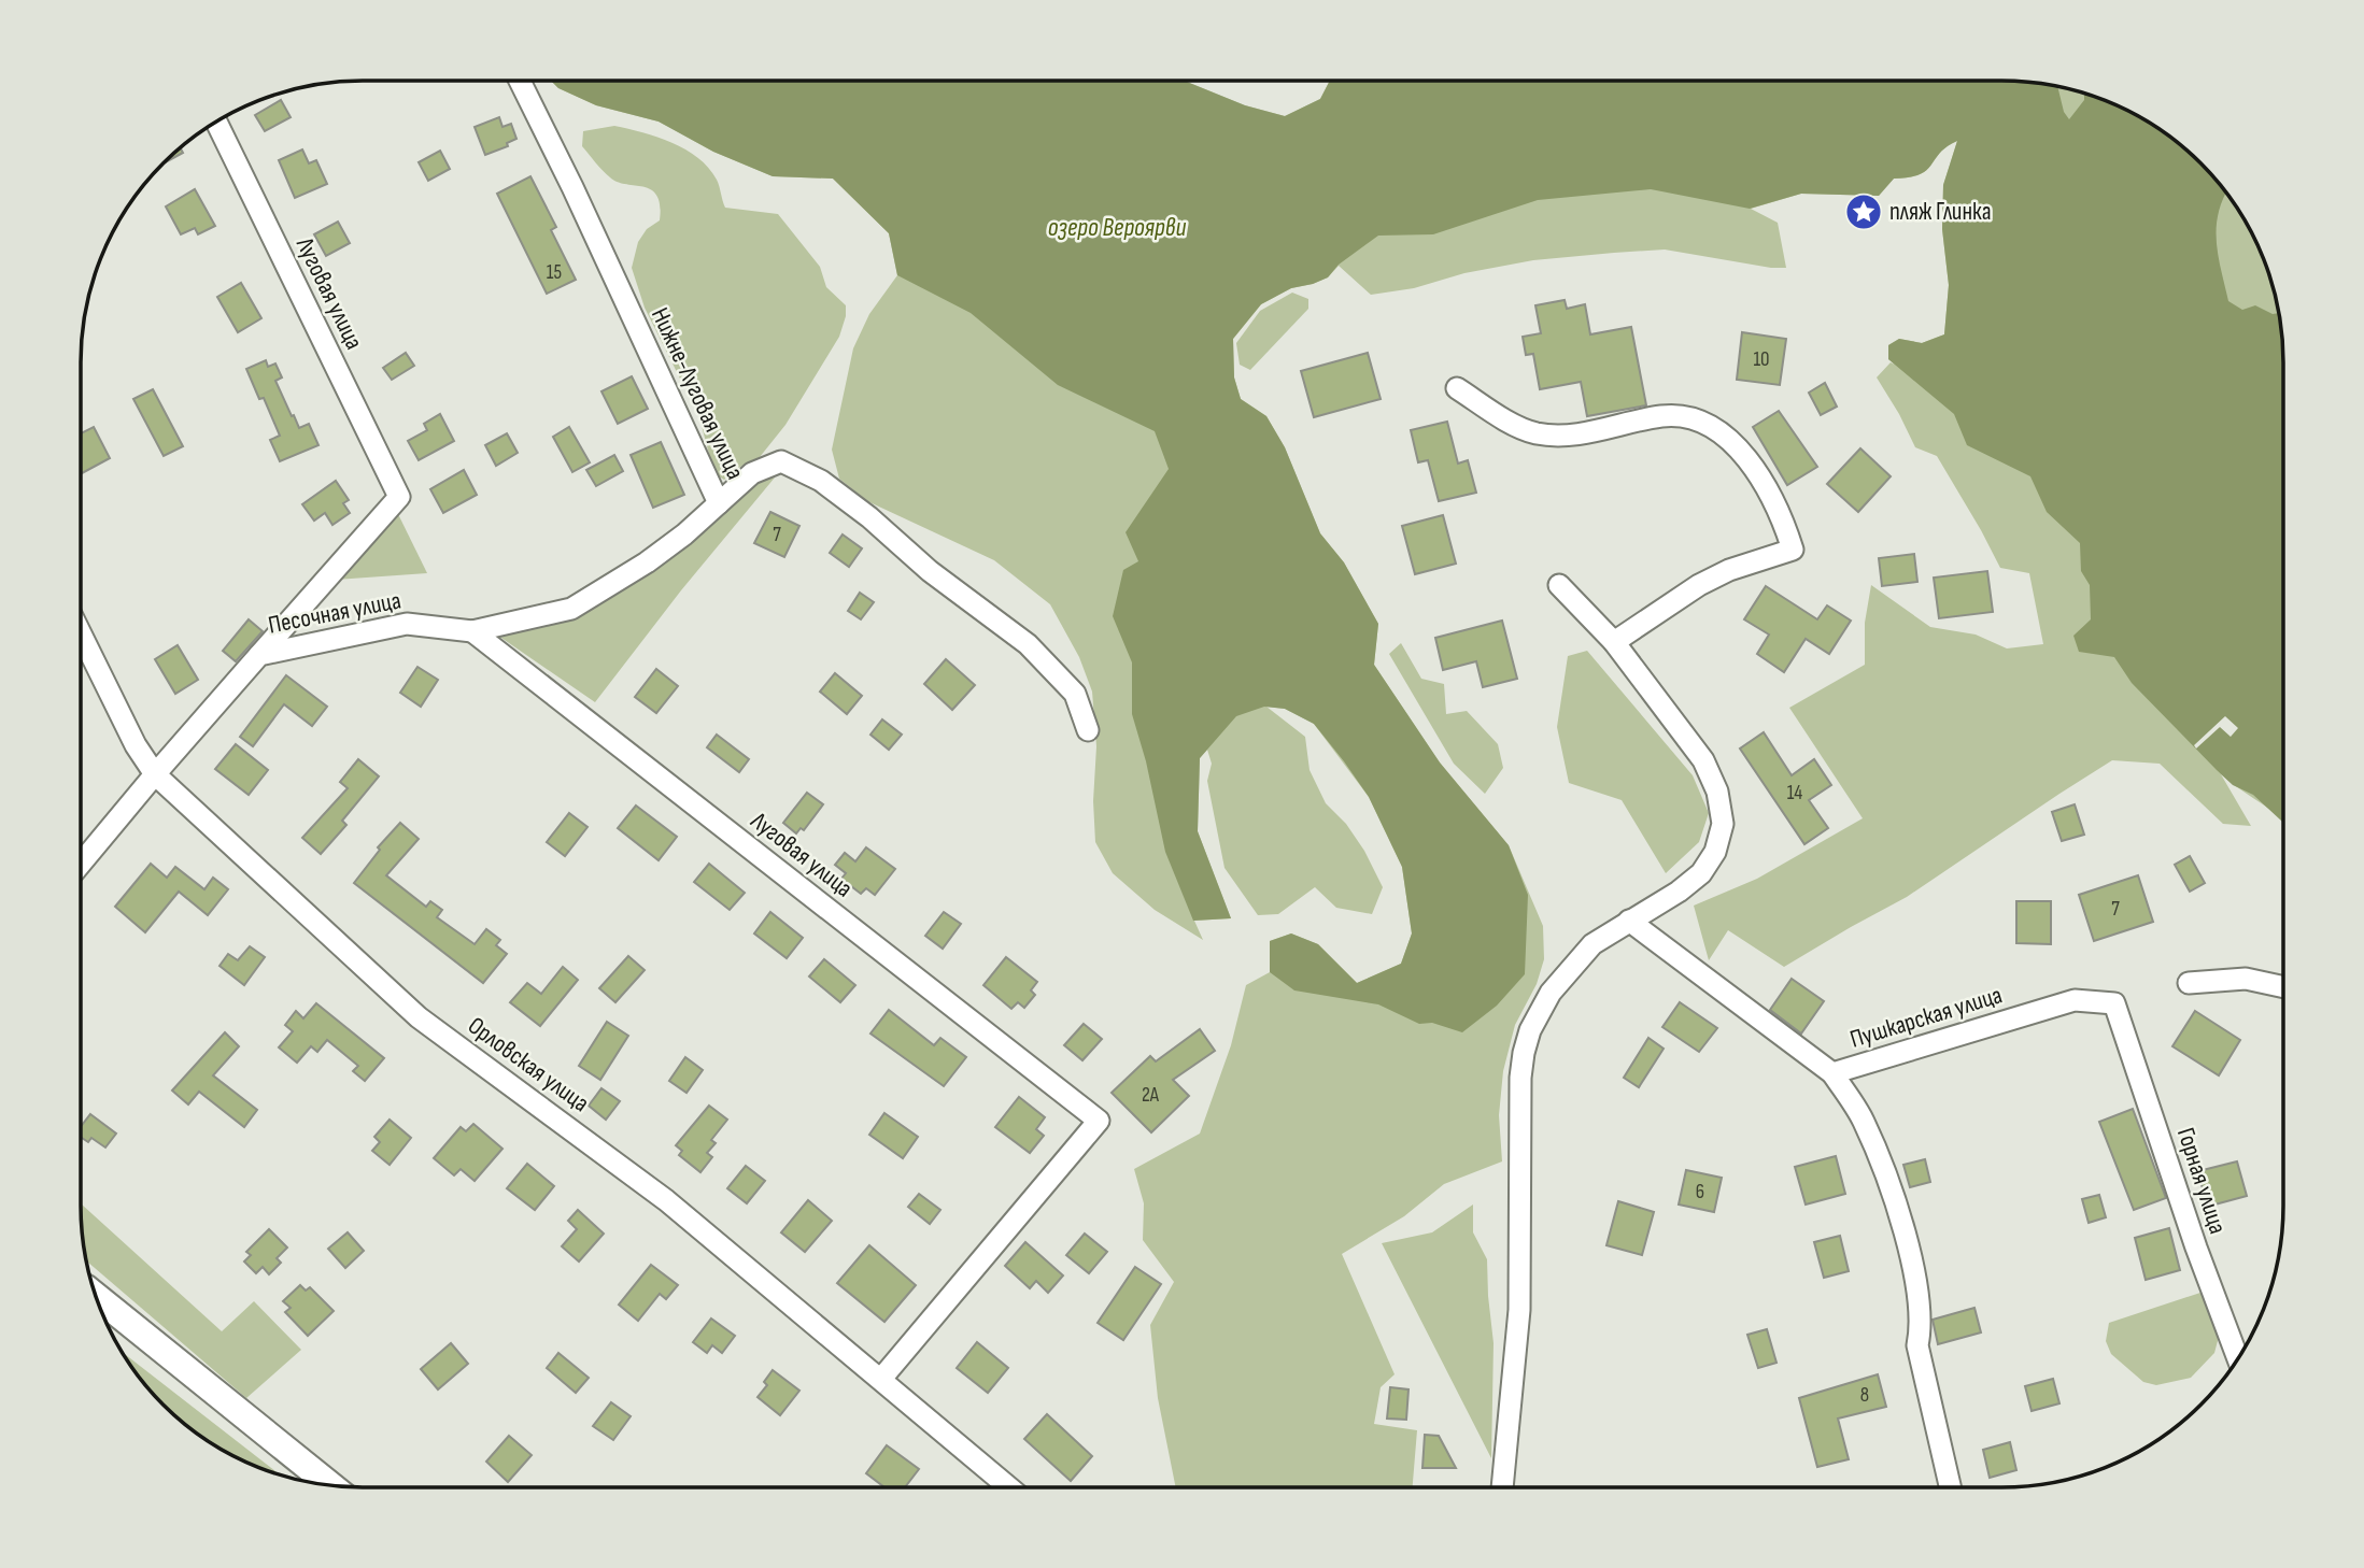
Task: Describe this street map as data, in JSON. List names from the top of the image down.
{
  "streets": {
    "street": [
      "Луговая улица",
      "Нижне-Луговая улица",
      "Песочная улица",
      "Пушкарская улица",
      "Орловская улица",
      "Горная улица"
    ]
  },
  "crossings": [
    ["Луговая улица", "Песочная улица"],
    ["Луговая улица", "Орловская улица"],
    ["Нижне-Луговая улица", "Песочная улица"],
    ["Песочная улица", "Орловская улица"],
    ["Пушкарская улица", "Горная улица"]
  ],
  "water": ["озеро Вероярви"],
  "places": {
    "place": ["пляж Глинка"]
  },
  "house_numbers": [
    "15",
    "10",
    "7",
    "14",
    "7",
    "2А",
    "6",
    "8"
  ]
}
